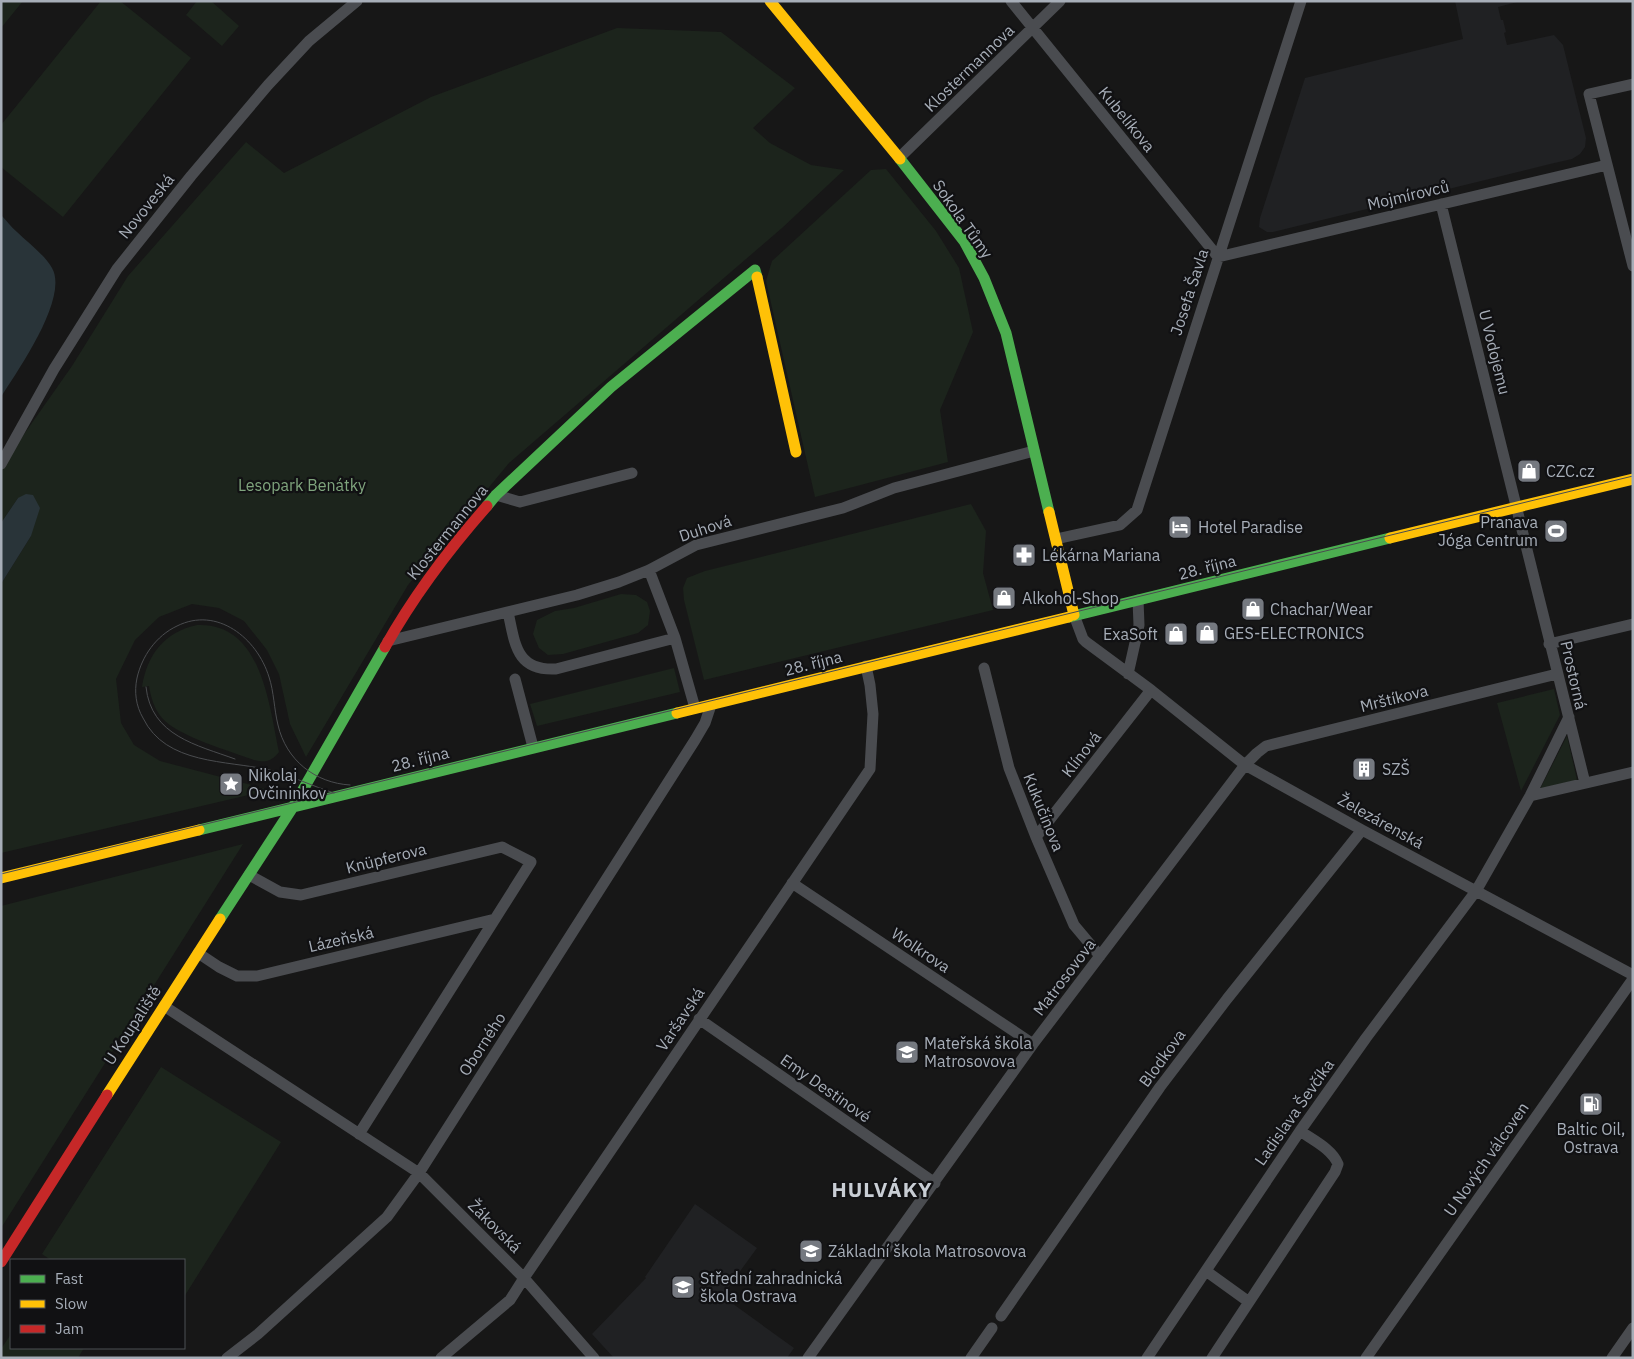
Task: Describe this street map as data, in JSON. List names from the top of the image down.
{
  "streets": {
    "street": [
      "Klostermannova",
      "Kubelíkova",
      "Mojmírovců",
      "Novoveská",
      "Sokola Tůmy",
      "Josefa Šavla",
      "U Vodojemu",
      "Duhová",
      "28. října",
      "Prostorná",
      "Mrštíkova",
      "Klínová",
      "Kukučínova",
      "Železárenská",
      "Knüpferova",
      "Lázeňská",
      "Wolkrova",
      "Matrosovova",
      "Varšavská",
      "U Koupaliště",
      "Oborného",
      "Blodkova",
      "Emy Destinové",
      "Ladislava Ševčíka",
      "U Nových válcoven",
      "Žákovská"
    ]
  },
  "crossings": [
    ["Klostermannova", "Kubelíkova"],
    ["Klostermannova", "Sokola Tůmy"],
    ["Klostermannova", "Duhová"],
    ["Klostermannova", "28. října"],
    ["Klostermannova", "U Koupaliště"],
    ["Kubelíkova", "Mojmírovců"],
    ["Kubelíkova", "Josefa Šavla"],
    ["Mojmírovců", "Josefa Šavla"],
    ["Mojmírovců", "U Vodojemu"],
    ["Sokola Tůmy", "Josefa Šavla"],
    ["Sokola Tůmy", "Duhová"],
    ["Sokola Tůmy", "28. října"],
    ["Sokola Tůmy", "Železárenská"],
    ["U Vodojemu", "28. října"],
    ["U Vodojemu", "Prostorná"],
    ["28. října", "Prostorná"],
    ["28. října", "Železárenská"],
    ["28. října", "Varšavská"],
    ["28. října", "U Koupaliště"],
    ["28. října", "Oborného"],
    ["Prostorná", "Mrštíkova"],
    ["Prostorná", "Železárenská"],
    ["Prostorná", "Ladislava Ševčíka"],
    ["Mrštíkova", "Železárenská"],
    ["Mrštíkova", "Matrosovova"],
    ["Klínová", "Kukučínova"],
    ["Klínová", "Železárenská"],
    ["Kukučínova", "Matrosovova"],
    ["Železárenská", "Matrosovova"],
    ["Železárenská", "Blodkova"],
    ["Železárenská", "Ladislava Ševčíka"],
    ["Železárenská", "U Nových válcoven"],
    ["Knüpferova", "Lázeňská"],
    ["Knüpferova", "U Koupaliště"],
    ["Lázeňská", "U Koupaliště"],
    ["Wolkrova", "Matrosovova"],
    ["Wolkrova", "Varšavská"],
    ["Matrosovova", "Emy Destinové"],
    ["Varšavská", "Emy Destinové"],
    ["Varšavská", "Žákovská"],
    ["U Koupaliště", "Žákovská"],
    ["Oborného", "Žákovská"]
  ],
  "districts": ["HULVÁKY"],
  "parks": ["Lesopark Benátky"],
  "places": {
    "shop": [
      "CZC.cz",
      "Alkohol-Shop",
      "Chachar/Wear",
      "GES-ELECTRONICS",
      "ExaSoft"
    ],
    "hotel": ["Hotel Paradise"],
    "sports": ["Pranava Jóga Centrum"],
    "pharmacy": ["Lékárna Mariana"],
    "building": ["SZŠ"],
    "place": ["Nikolaj Ovčininkov"],
    "school or university": ["Mateřská škola Matrosovova", "Základní škola Matrosovova", "Střední zahradnická škola Ostrava"],
    "fuel station": ["Baltic Oil, Ostrava"]
  },
  "legend": ["Fast", "Slow", "Jam"]
}
